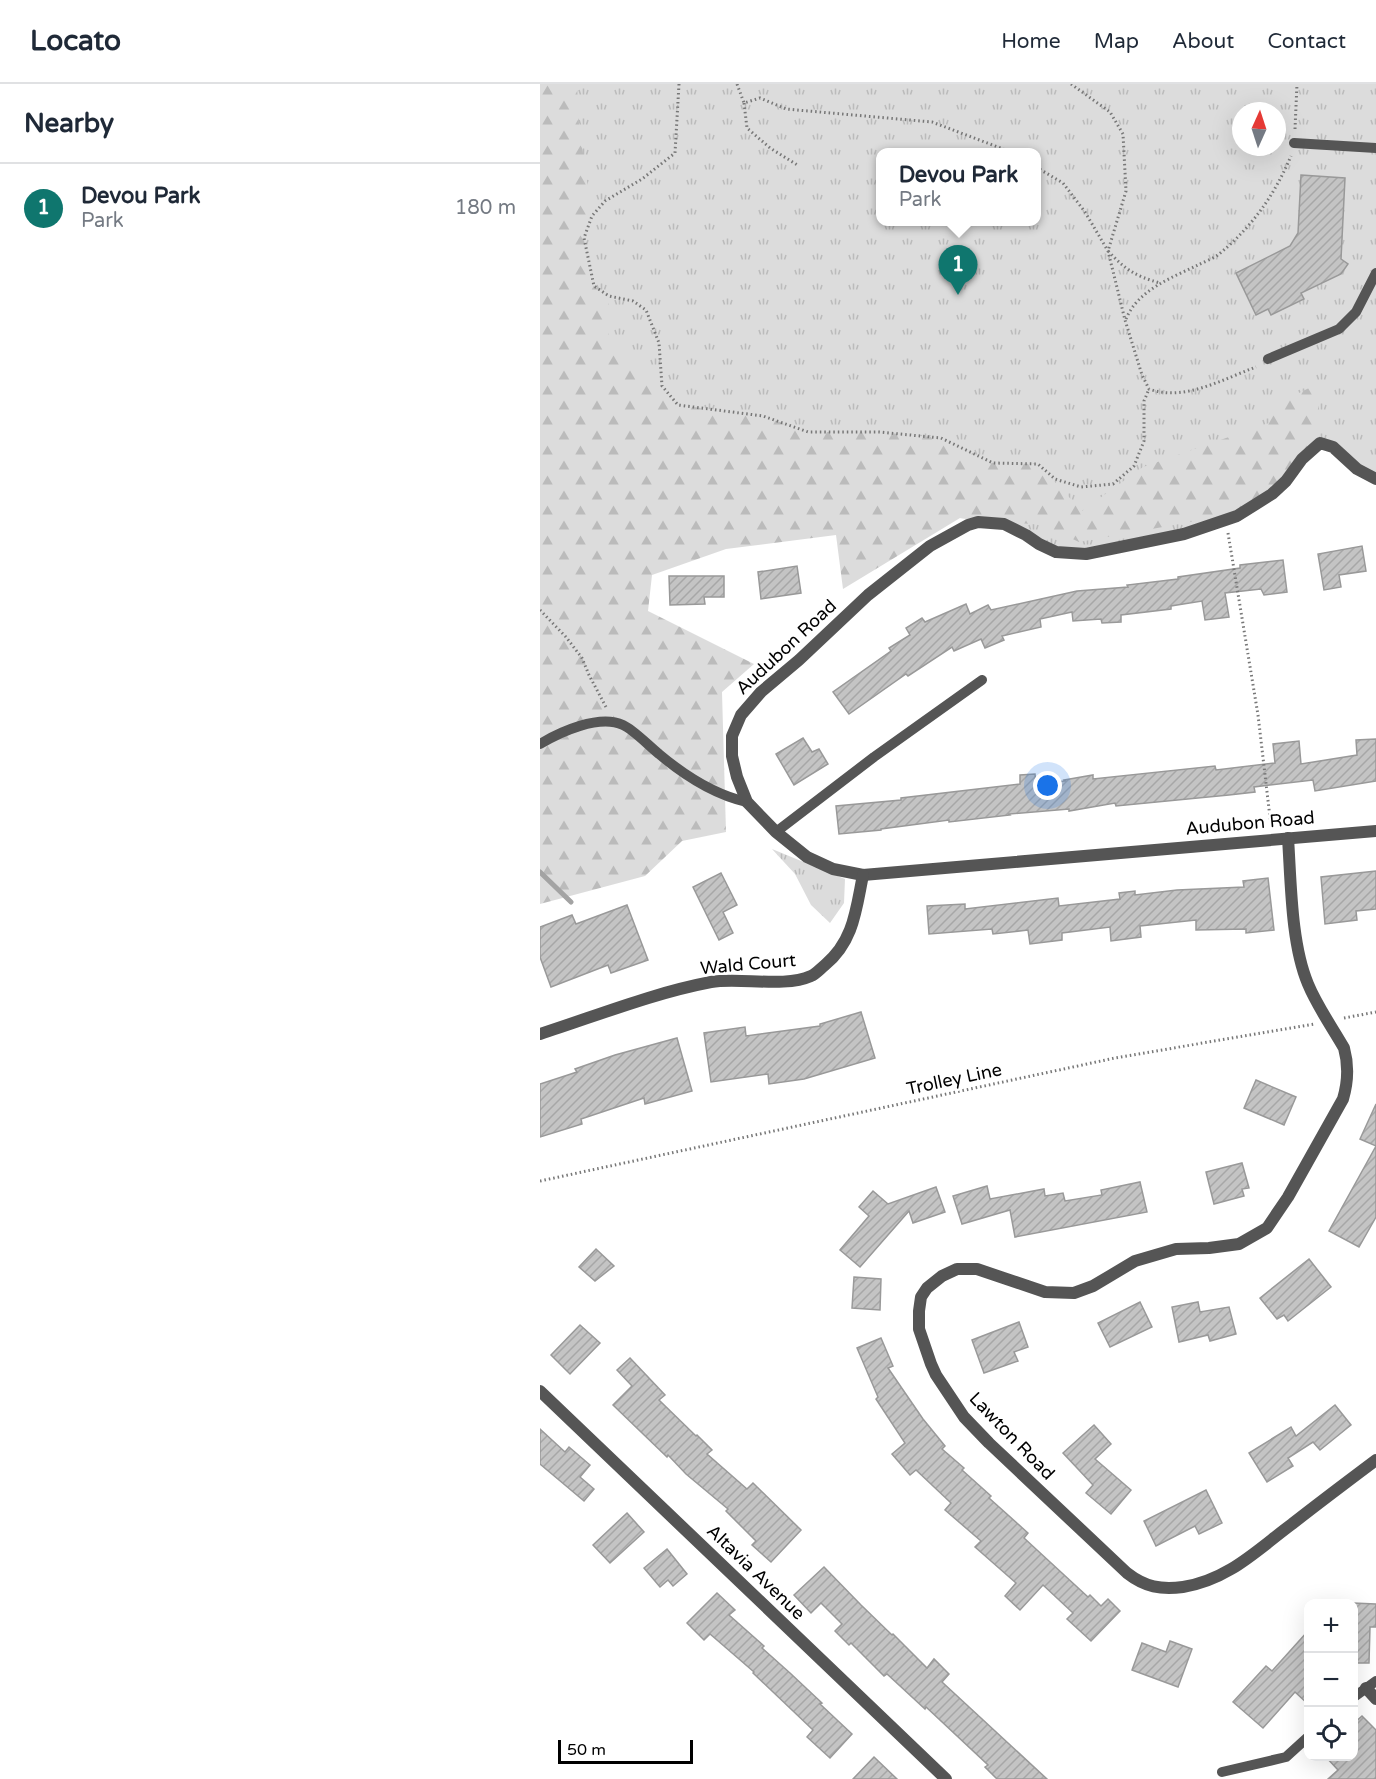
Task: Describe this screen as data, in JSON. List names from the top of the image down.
{
  "streets": {
    "street": [
      "Audubon Road",
      "Wald Court",
      "Lawton Road",
      "Altavia Avenue"
    ],
    "path": ["Trolley Line"]
  },
  "crossings": [
    ["Audubon Road", "Wald Court"],
    ["Audubon Road", "Lawton Road"],
    ["Trolley Line", "Lawton Road"]
  ],
  "scale_bar": "50 m",
  "north": "top",
  "page": {
    "header": "Locato",
    "nav": [
      "Home",
      "Map",
      "About",
      "Contact"
    ],
    "heading": "Nearby",
    "popup": ["Devou Park", "Park"],
    "list": [
      {
        "mark": "1",
        "name": "Devou Park",
        "note": "Park",
        "value": "180 m"
      }
    ],
    "pins": "1",
    "map_buttons": ["+", "−"],
    "scale": "50 m"
  }
}
